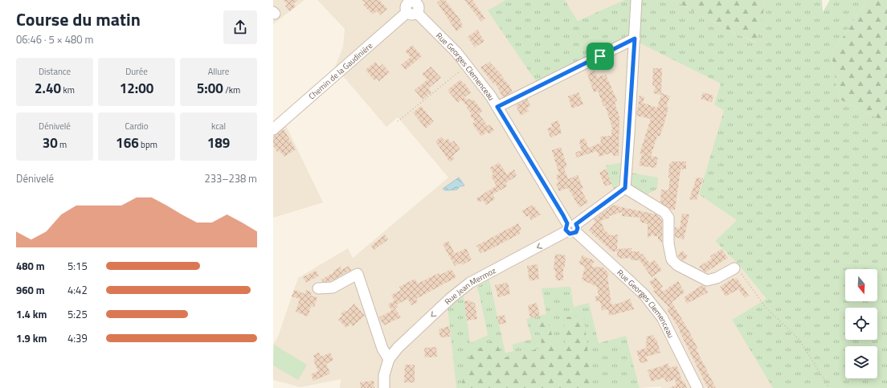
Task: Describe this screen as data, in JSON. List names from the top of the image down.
{
  "streets": {
    "street": ["Rue Georges Clemenceau", "Chemin de la Gaudinière", "Rue Jean Mermoz"]
  },
  "crossings": [
    ["Rue Georges Clemenceau", "Chemin de la Gaudinière"],
    ["Rue Georges Clemenceau", "Rue Jean Mermoz"]
  ],
  "one_way": ["Rue Jean Mermoz"],
  "north": "bottom",
  "page": {
    "heading": ["Course du matin", "06:46 · 5 × 480 m"],
    "stats": [
      ["Distance", "2.40 km"],
      ["Durée", "12:00"],
      ["Allure", "5:00 /km"],
      ["Dénivelé", "30 m"],
      ["Cardio", "166 bpm"],
      ["kcal", "189"]
    ],
    "chart": ["Dénivelé", "233–238 m"],
    "list": [
      {
        "name": "480 m",
        "note": "5:15"
      },
      {
        "name": "960 m",
        "note": "4:42"
      },
      {
        "name": "1.4 km",
        "note": "5:25"
      },
      {
        "name": "1.9 km",
        "note": "4:39"
      }
    ]
  }
}
